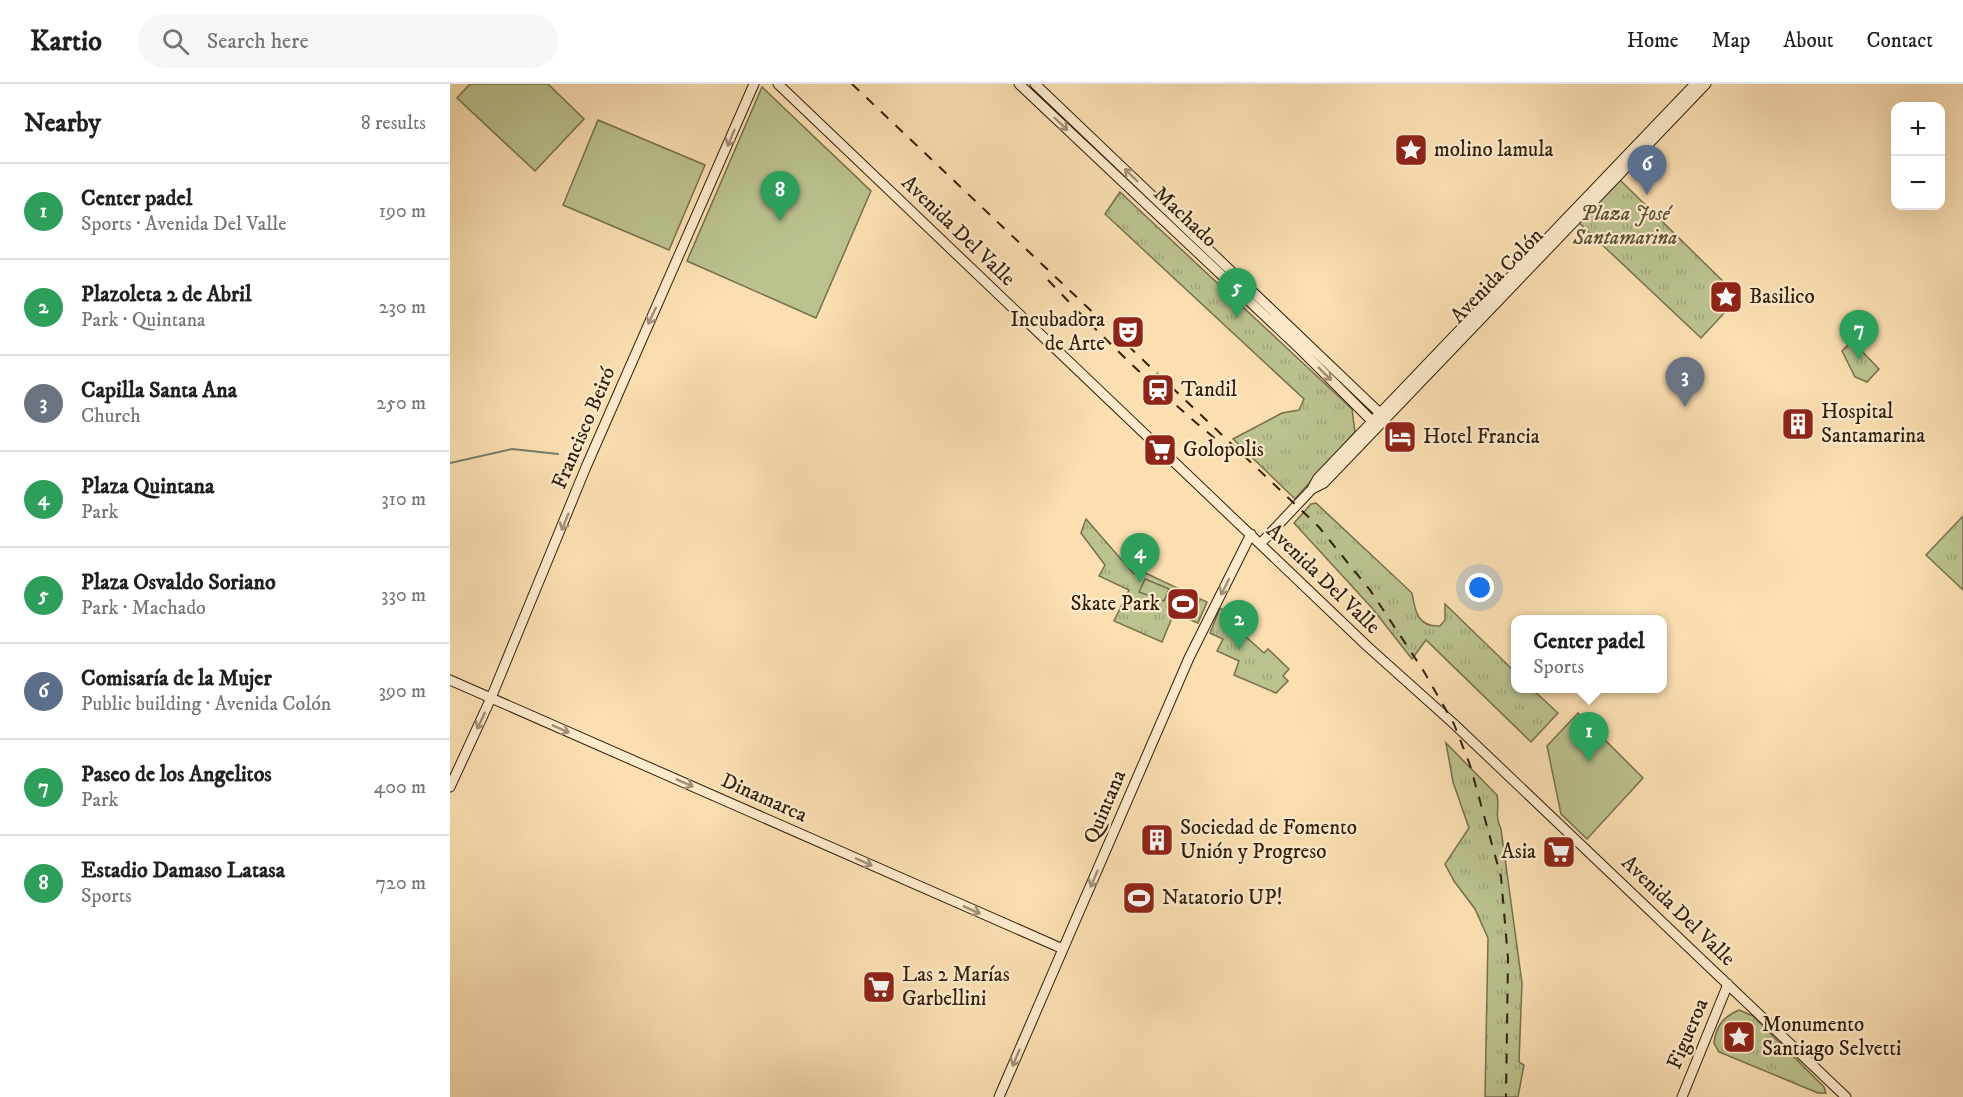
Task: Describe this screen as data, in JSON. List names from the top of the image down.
{
  "streets": {
    "street": [
      "Machado",
      "Avenida Del Valle",
      "Avenida Colón",
      "Francisco Beiró",
      "Dinamarca",
      "Quintana",
      "Figueroa"
    ]
  },
  "crossings": [
    ["Machado", "Avenida Colón"],
    ["Avenida Del Valle", "Avenida Colón"],
    ["Avenida Del Valle", "Quintana"],
    ["Avenida Del Valle", "Figueroa"],
    ["Francisco Beiró", "Dinamarca"],
    ["Dinamarca", "Quintana"]
  ],
  "one_way": ["Francisco Beiró", "Dinamarca", "Quintana"],
  "parks": ["Plaza José Santamarina"],
  "places": {
    "place": ["molino lamula", "Basilico", "Monumento Santiago Selvetti"],
    "theatre": ["Incubadora de Arte"],
    "station": ["Tandil"],
    "building": ["Hospital Santamarina", "Sociedad de Fomento Unión y Progreso"],
    "hotel": ["Hotel Francia"],
    "supermarket": ["Golopolis", "Asia", "Las 2 Marías Garbellini"],
    "sports": ["Skate Park", "Natatorio UP!"]
  },
  "page": {
    "header": "Kartio",
    "search": "Search here",
    "nav": [
      "Home",
      "Map",
      "About",
      "Contact"
    ],
    "heading": ["Nearby", "8 results"],
    "map_buttons": ["+", "−"],
    "pins": [
      "6",
      "8",
      "5",
      "7",
      "3",
      "4",
      "2",
      "1"
    ],
    "list": [
      {
        "mark": "1",
        "name": "Center padel",
        "note": "Sports · Avenida Del Valle",
        "value": "190 m"
      },
      {
        "mark": "2",
        "name": "Plazoleta 2 de Abril",
        "note": "Park · Quintana",
        "value": "230 m"
      },
      {
        "mark": "3",
        "name": "Capilla Santa Ana",
        "note": "Church",
        "value": "250 m"
      },
      {
        "mark": "4",
        "name": "Plaza Quintana",
        "note": "Park",
        "value": "310 m"
      },
      {
        "mark": "5",
        "name": "Plaza Osvaldo Soriano",
        "note": "Park · Machado",
        "value": "330 m"
      },
      {
        "mark": "6",
        "name": "Comisaría de la Mujer",
        "note": "Public building · Avenida Colón",
        "value": "390 m"
      },
      {
        "mark": "7",
        "name": "Paseo de los Angelitos",
        "note": "Park",
        "value": "400 m"
      },
      {
        "mark": "8",
        "name": "Estadio Damaso Latasa",
        "note": "Sports",
        "value": "720 m"
      }
    ],
    "popup": ["Center padel", "Sports"]
  }
}
